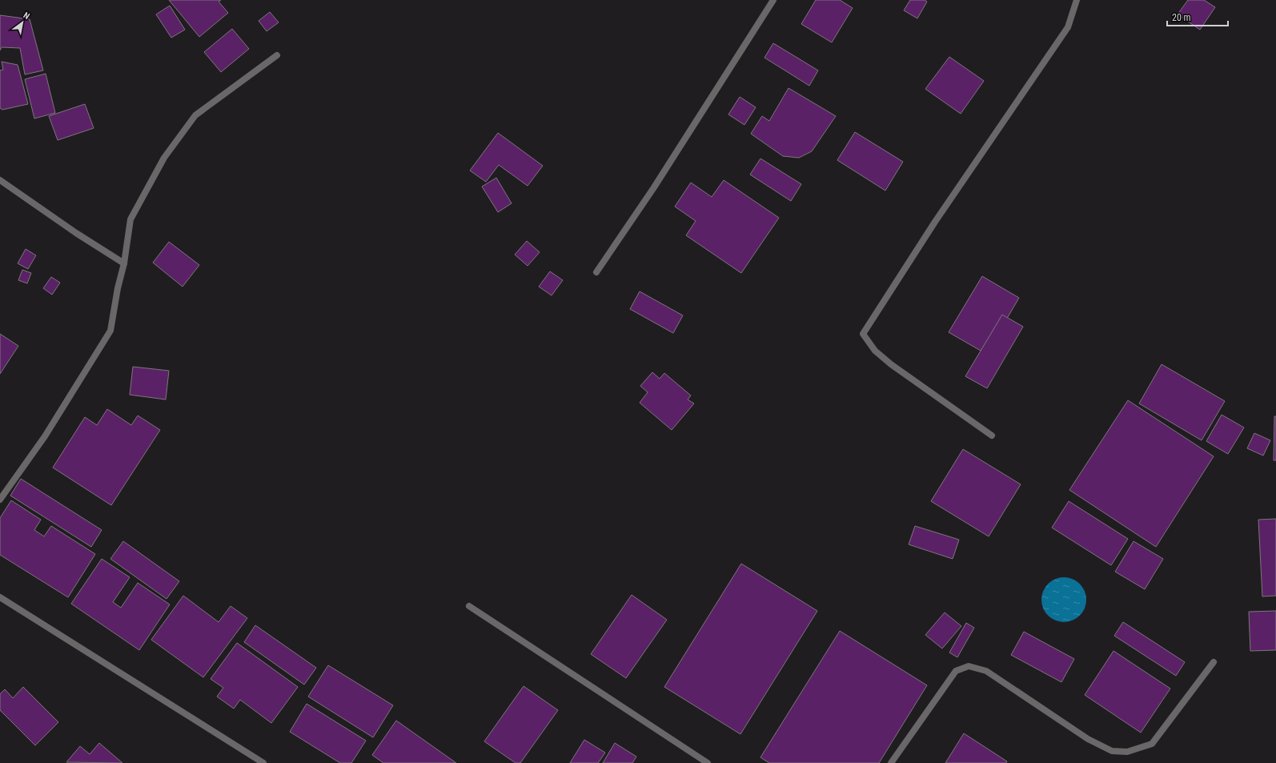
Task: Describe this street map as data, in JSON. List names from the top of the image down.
{
  "scale_bar": "20 m",
  "north": "top right"
}
